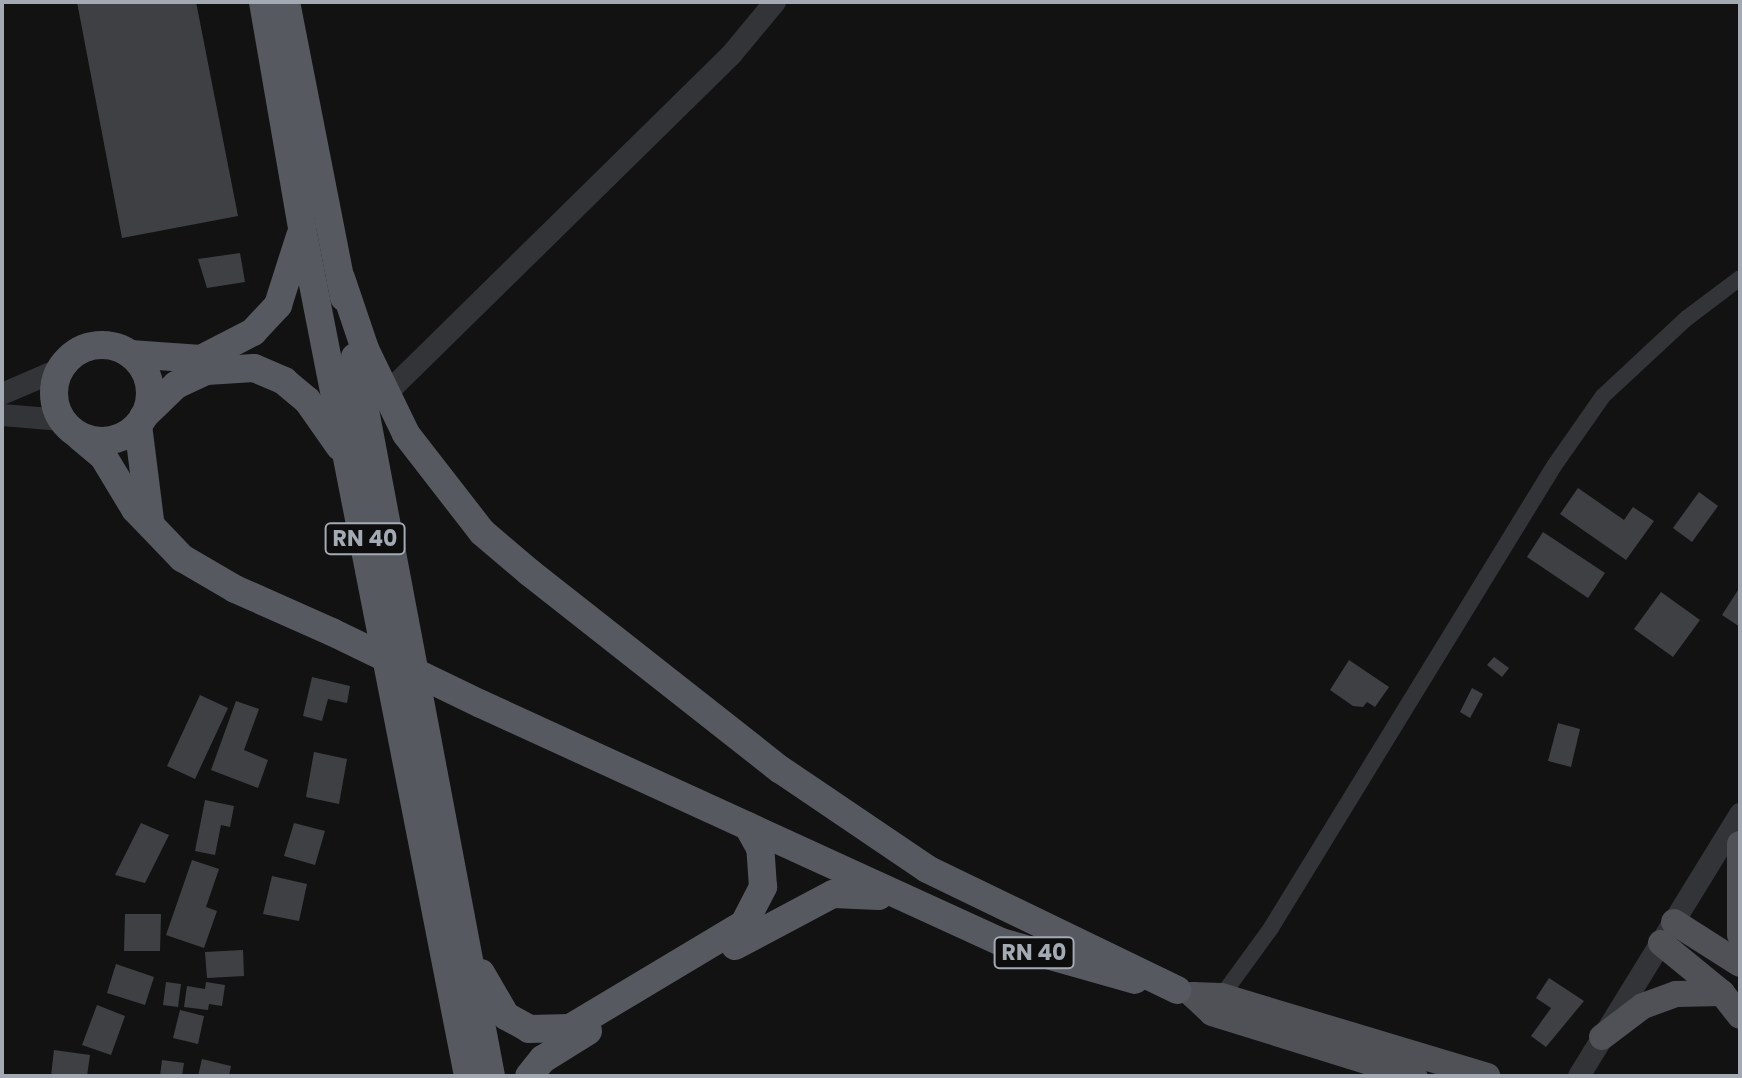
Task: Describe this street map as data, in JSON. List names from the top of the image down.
{
  "streets": {
    "highway": ["RN 40"]
  }
}
